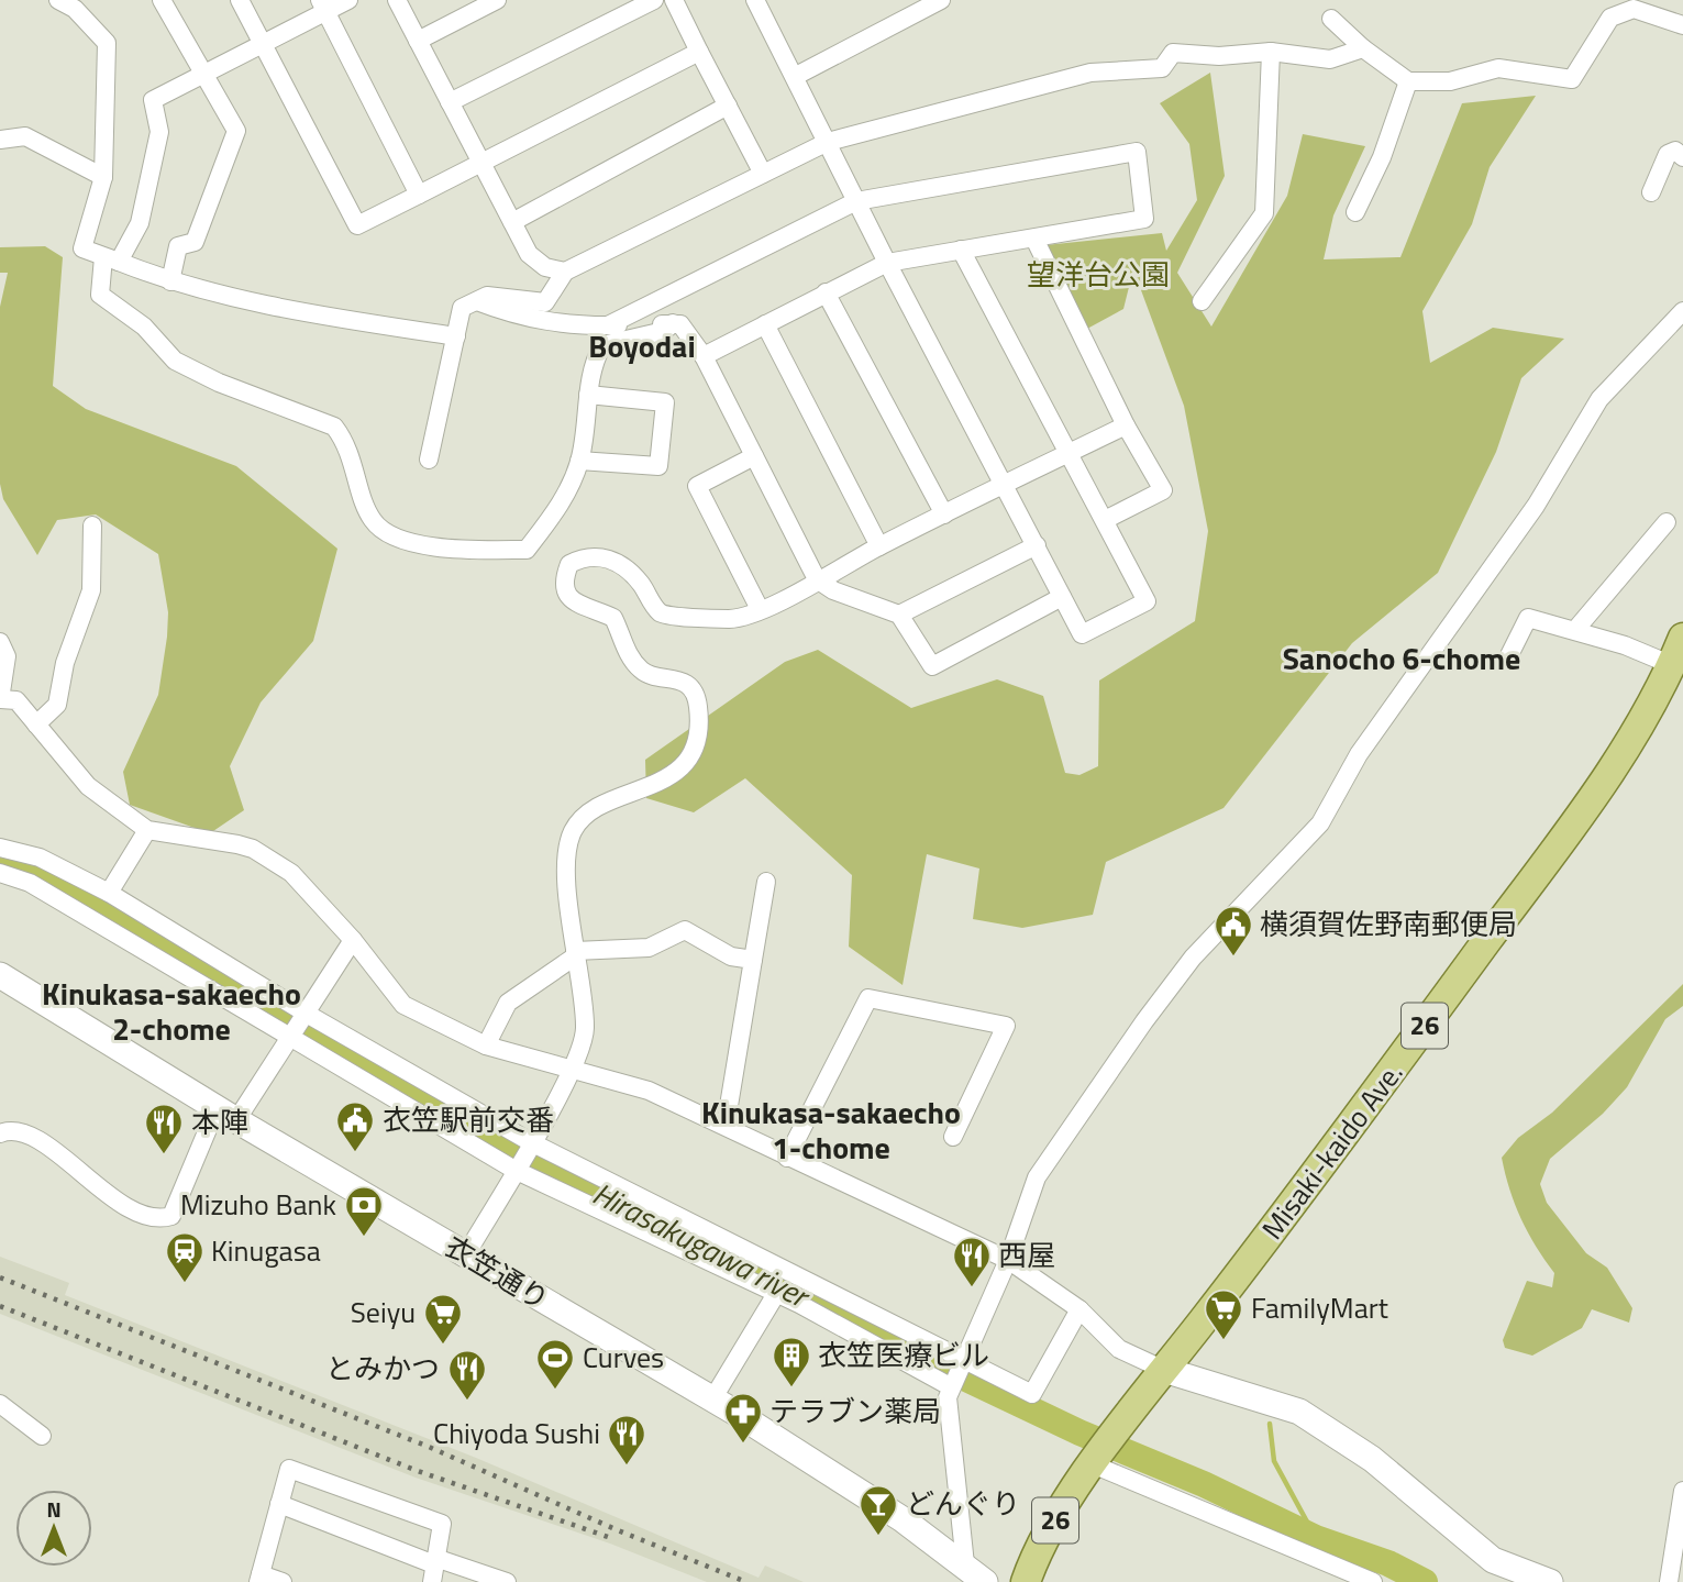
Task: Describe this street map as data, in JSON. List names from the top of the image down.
{
  "streets": {
    "main road": ["26", "Misaki-kaido Ave."],
    "street": ["衣笠通り"]
  },
  "districts": [
    "Boyodai",
    "Sanocho 6-chome",
    "Kinukasa-sakaecho 2-chome",
    "Kinukasa-sakaecho 1-chome"
  ],
  "water": ["Hirasakugawa river"],
  "parks": ["望洋台公園"],
  "places": {
    "public building": ["横須賀佐野南郵便局", "衣笠駅前交番"],
    "restaurant": [
      "本陣",
      "西屋",
      "とみかつ",
      "Chiyoda Sushi"
    ],
    "bank": ["Mizuho Bank"],
    "station": ["Kinugasa"],
    "supermarket": ["FamilyMart", "Seiyu"],
    "building": ["衣笠医療ビル"],
    "sports": ["Curves"],
    "pharmacy": ["テラブン薬局"],
    "bar": ["どんぐり"]
  },
  "north": "top"
}
